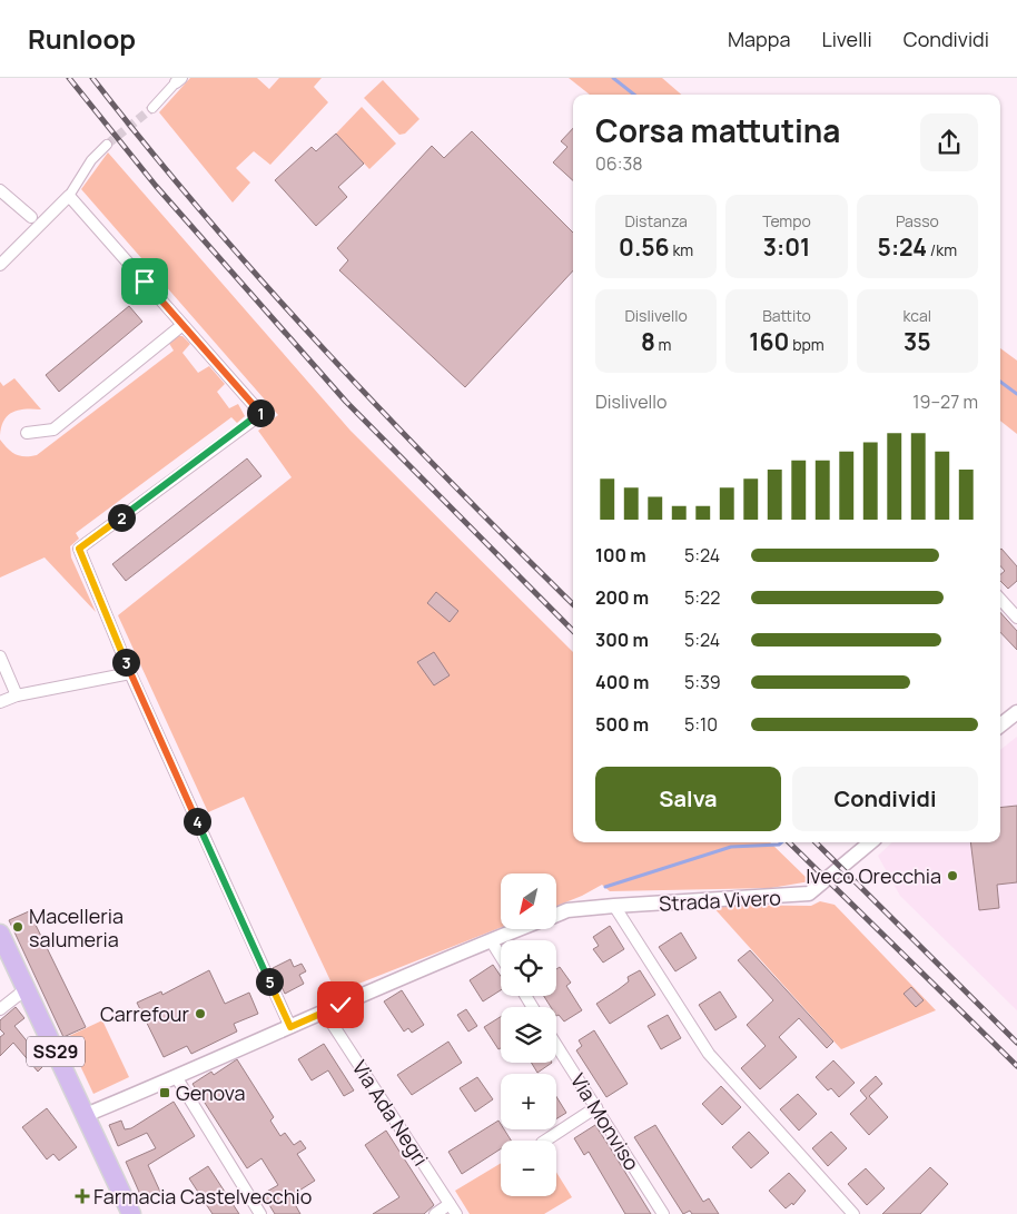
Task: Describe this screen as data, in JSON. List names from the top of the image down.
{
  "streets": {
    "main road": ["SS29"],
    "street": ["Strada Vivero", "Via Ada Negri", "Via Monviso"]
  },
  "crossings": [
    ["Strada Vivero", "SS29"],
    ["Strada Vivero", "Via Ada Negri"]
  ],
  "places": {
    "other": ["Iveco Orecchia", "Macelleria salumeria", "Carrefour"],
    "transit": ["Genova"],
    "health": ["Farmacia Castelvecchio"]
  },
  "north": "bottom left",
  "page": {
    "header": "Runloop",
    "nav": ["Mappa", "Livelli", "Condividi"],
    "heading": ["Corsa mattutina", "06:38"],
    "stats": [
      ["Distanza", "0.56 km"],
      ["Tempo", "3:01"],
      ["Passo", "5:24 /km"],
      ["Dislivello", "8 m"],
      ["Battito", "160 bpm"],
      ["kcal", "35"]
    ],
    "chart": ["Dislivello", "19–27 m"],
    "pins": [
      "1",
      "2",
      "3",
      "4",
      "5"
    ],
    "list": [
      {
        "name": "100 m",
        "note": "5:24"
      },
      {
        "name": "200 m",
        "note": "5:22"
      },
      {
        "name": "300 m",
        "note": "5:24"
      },
      {
        "name": "400 m",
        "note": "5:39"
      },
      {
        "name": "500 m",
        "note": "5:10"
      }
    ],
    "buttons": ["Salva", "Condividi"],
    "map_buttons": ["+", "−"]
  }
}
